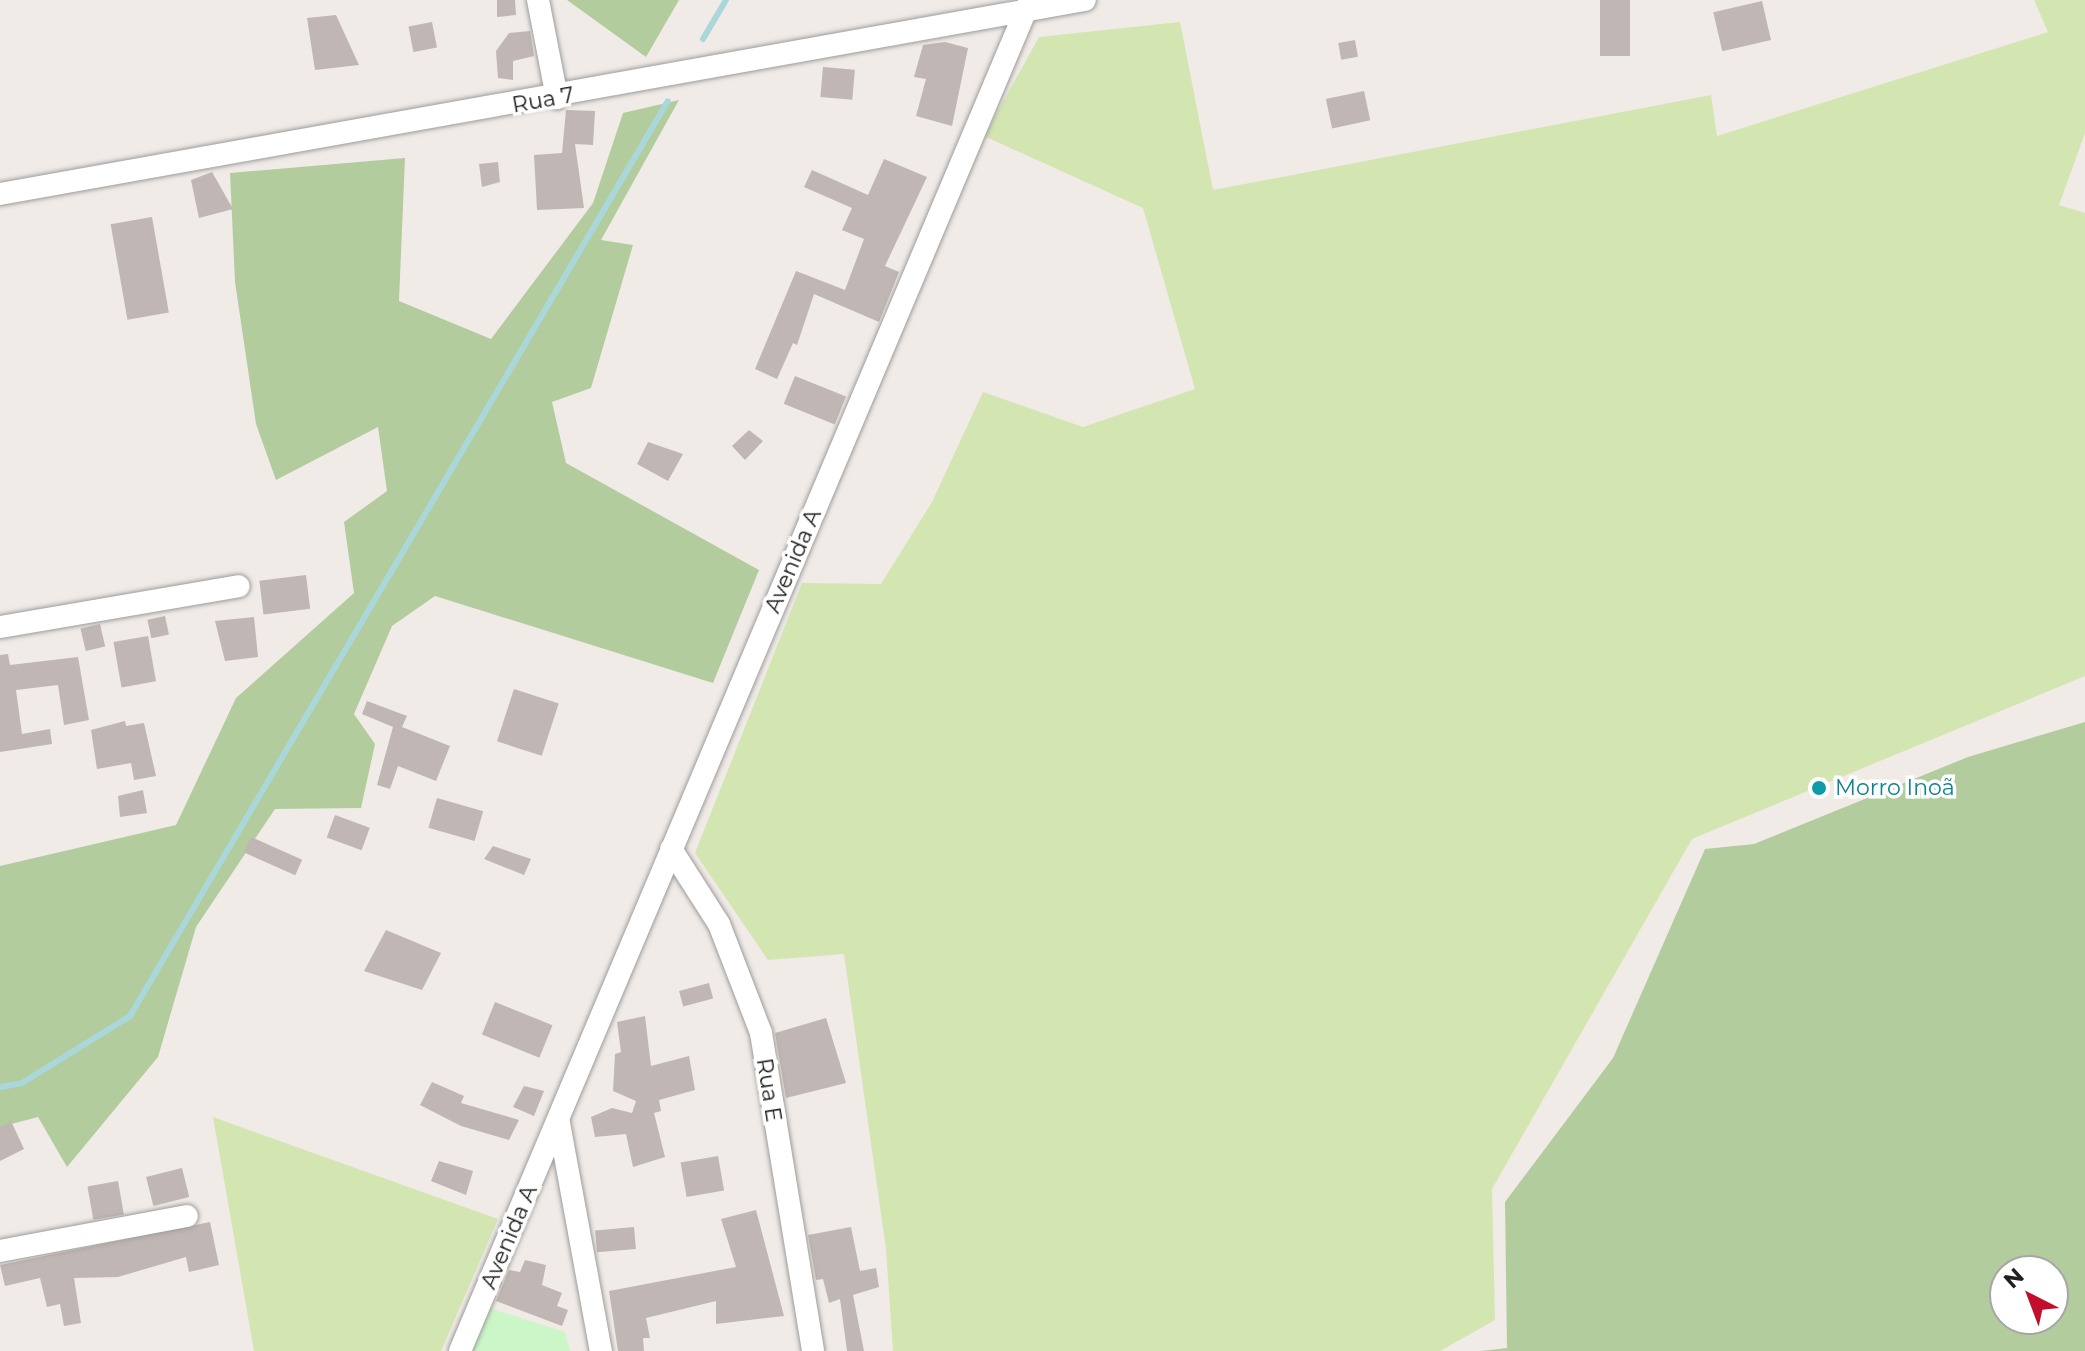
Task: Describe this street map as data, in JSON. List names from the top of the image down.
{
  "streets": {
    "street": ["Rua 7", "Avenida A", "Rua E"]
  },
  "crossings": [
    ["Rua 7", "Avenida A"],
    ["Avenida A", "Rua E"]
  ],
  "places": ["Morro Inoã"],
  "north": "top left"
}
